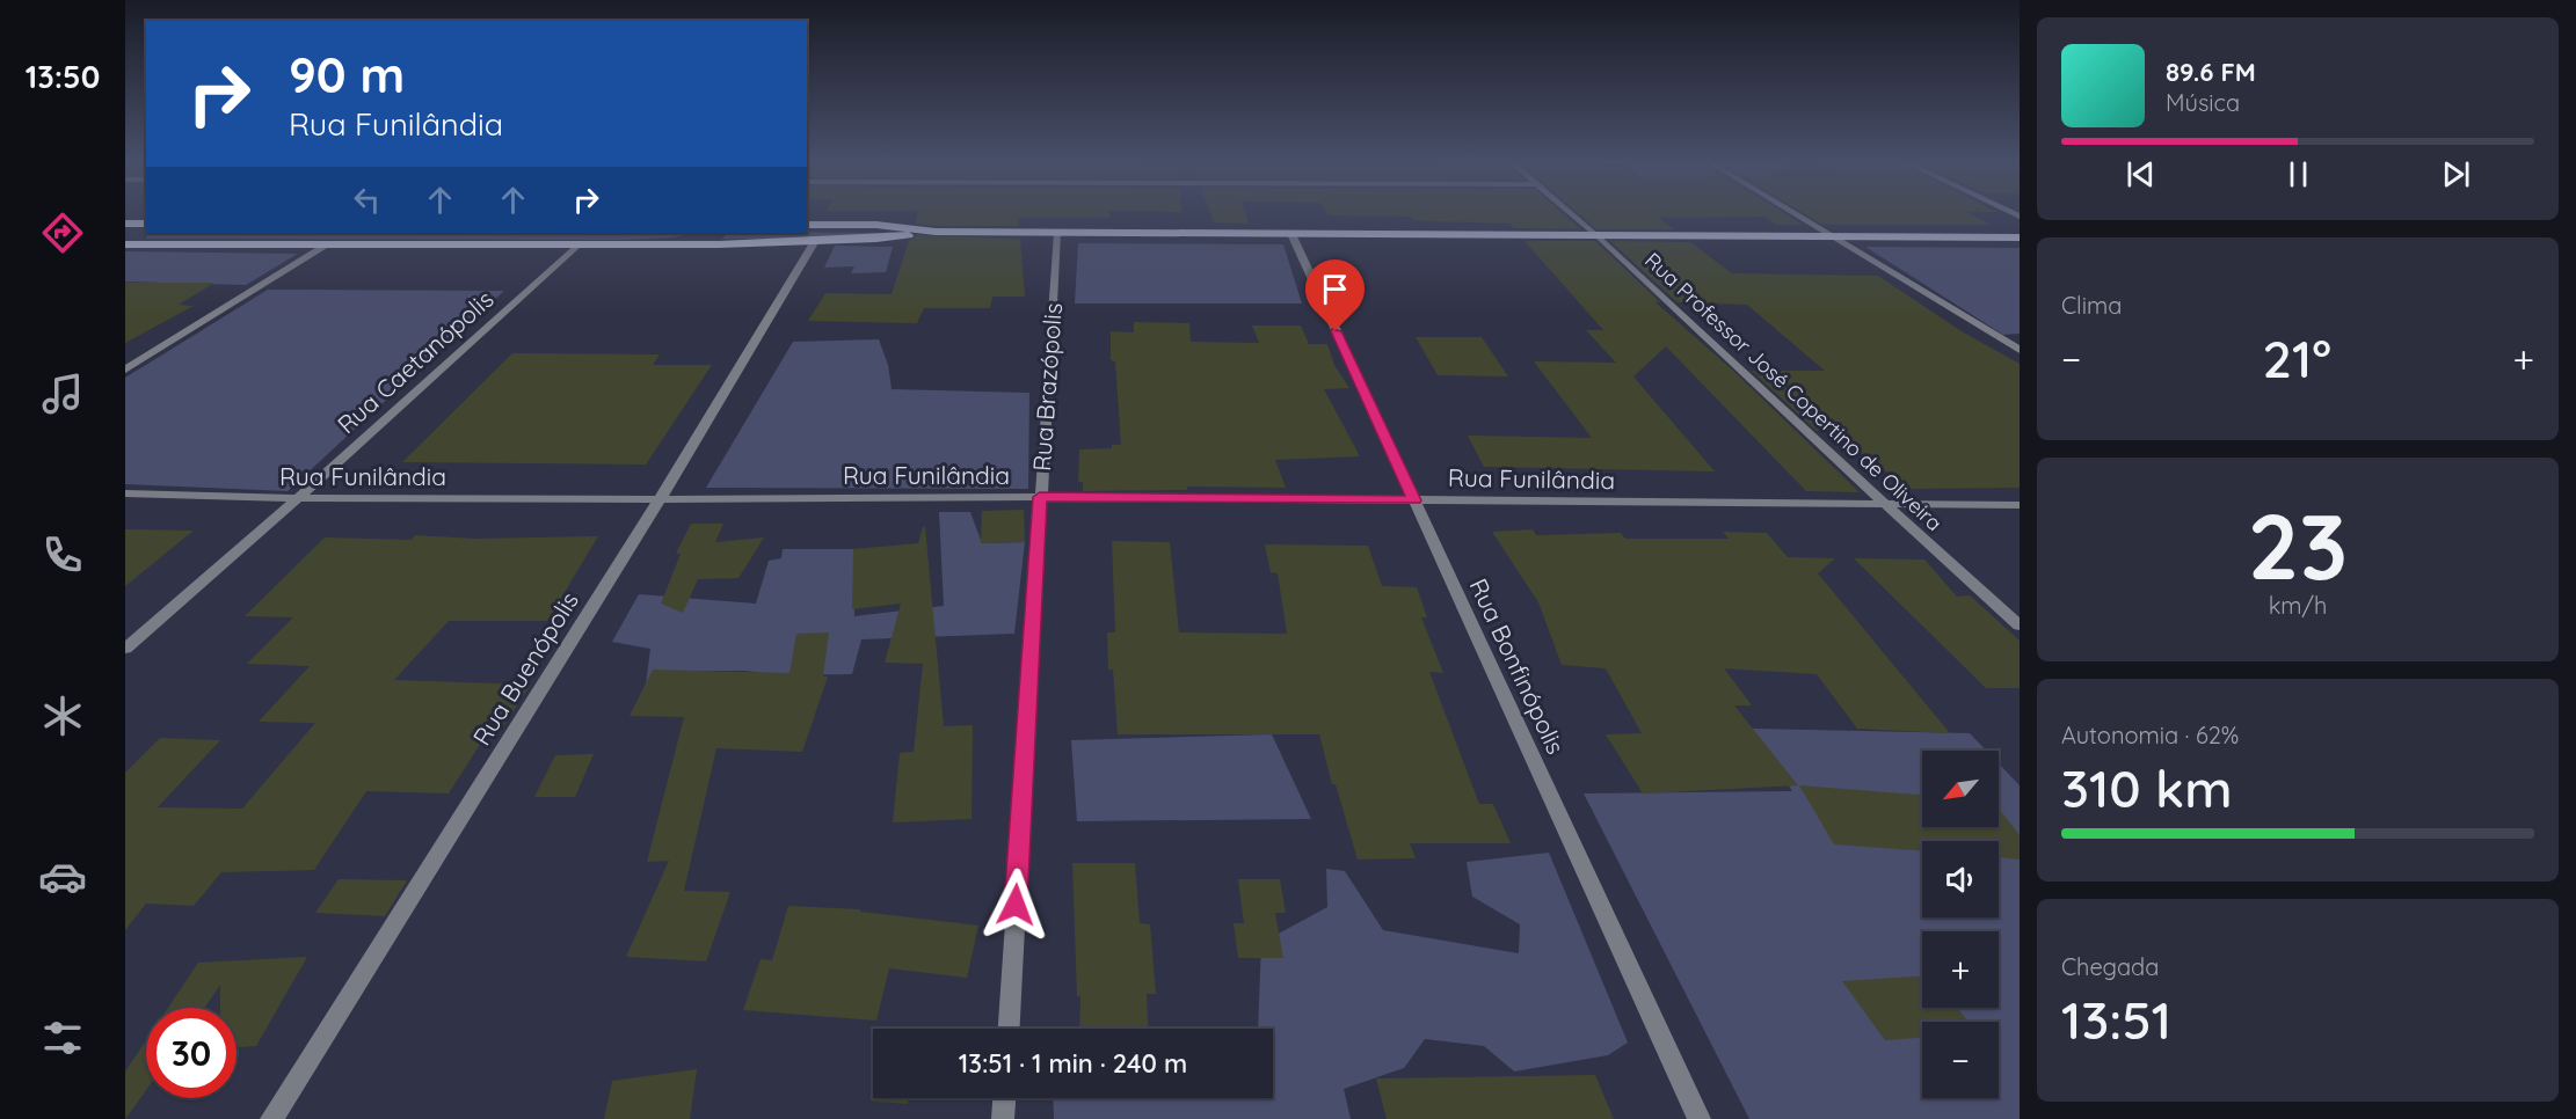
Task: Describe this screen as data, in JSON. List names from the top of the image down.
{
  "streets": {
    "street": [
      "Rua Caetanópolis",
      "Rua Brazópolis",
      "Rua Professor José Copertino de Oliveira",
      "Rua Funilândia",
      "Rua Bonfinópolis",
      "Rua Buenópolis"
    ]
  },
  "crossings": [
    ["Rua Caetanópolis", "Rua Funilândia"],
    ["Rua Brazópolis", "Rua Funilândia"],
    ["Rua Professor José Copertino de Oliveira", "Rua Funilândia"],
    ["Rua Funilândia", "Rua Bonfinópolis"],
    ["Rua Funilândia", "Rua Buenópolis"]
  ],
  "north": "bottom left",
  "page": {
    "tabs": "13:50",
    "turn": ["90 m", "Rua Funilândia"],
    "song": ["89.6 FM", "Música"],
    "tile": [
      "Clima",
      ["23", "km/h"],
      ["Autonomia · 62%", "310 km"],
      ["Chegada", "13:51"]
    ],
    "heat": ["−", "21°", "+"],
    "map_buttons": ["+", "−"],
    "limit": "30",
    "trip": "13:51 · 1 min · 240 m"
  }
}
